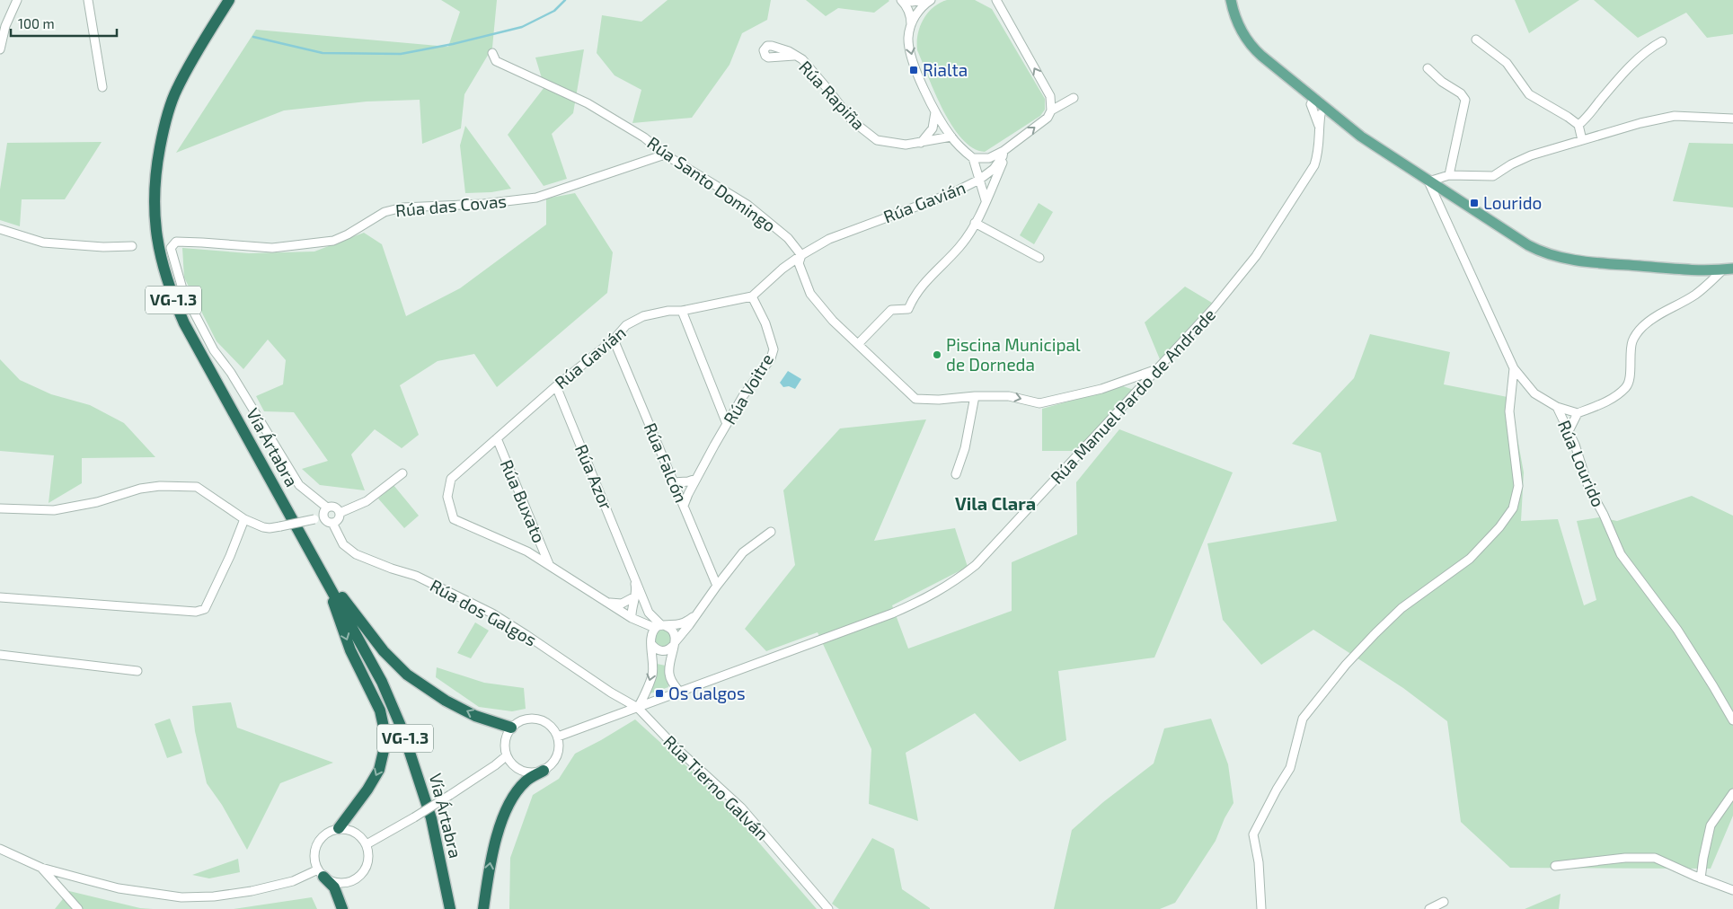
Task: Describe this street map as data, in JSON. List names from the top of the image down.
{
  "streets": {
    "highway": ["VG-1.3", "Vía Ártabra"],
    "street": [
      "Rúa Rapiña",
      "Rúa Santo Domingo",
      "Rúa Gavián",
      "Rúa das Covas",
      "Rúa Voitre",
      "Rúa Manuel Pardo de Andrade",
      "Rúa Falcón",
      "Rúa Lourido",
      "Rúa Azor",
      "Rúa Buxato",
      "Rúa dos Galgos",
      "Rúa Tierno Galván"
    ]
  },
  "crossings": [
    ["Rúa Santo Domingo", "Rúa Gavián"],
    ["Rúa Santo Domingo", "Rúa das Covas"],
    ["Rúa Gavián", "Rúa Voitre"],
    ["Rúa Gavián", "Rúa Falcón"],
    ["Rúa Gavián", "Rúa Azor"],
    ["Rúa Gavián", "Rúa Buxato"],
    ["Rúa das Covas", "Rúa dos Galgos"],
    ["Rúa Voitre", "Rúa Falcón"],
    ["Rúa Manuel Pardo de Andrade", "Rúa dos Galgos"],
    ["Rúa Manuel Pardo de Andrade", "Rúa Tierno Galván"],
    ["Rúa dos Galgos", "Rúa Tierno Galván"]
  ],
  "districts": ["Vila Clara"],
  "places": {
    "transit": ["Rialta", "Lourido", "Os Galgos"],
    "other": ["Piscina Municipal de Dorneda"]
  },
  "scale_bar": "100 m"
}
